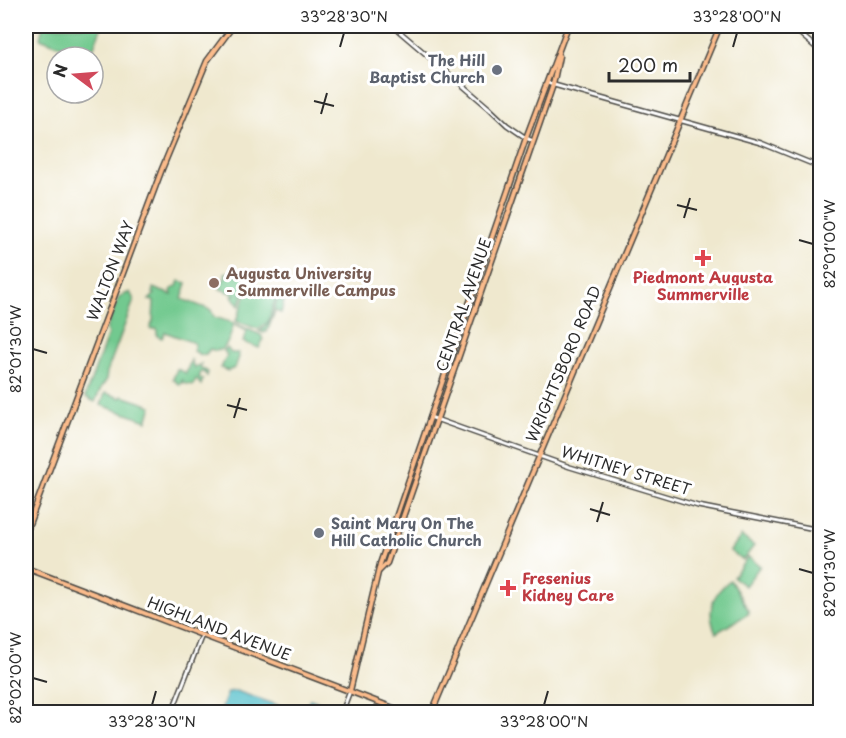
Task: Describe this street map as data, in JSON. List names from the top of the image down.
{
  "streets": {
    "main road": [
      "WALTON WAY",
      "CENTRAL AVENUE",
      "WRIGHTSBORO ROAD",
      "HIGHLAND AVENUE"
    ],
    "street": ["WHITNEY STREET"]
  },
  "crossings": [
    ["CENTRAL AVENUE", "WHITNEY STREET"],
    ["CENTRAL AVENUE", "HIGHLAND AVENUE"],
    ["WRIGHTSBORO ROAD", "WHITNEY STREET"]
  ],
  "places": {
    "other": ["The Hill Baptist Church", "Augusta University - Summerville Campus", "Saint Mary On The Hill Catholic Church"],
    "health": ["Piedmont Augusta Summerville", "Fresenius Kidney Care"]
  },
  "scale_bar": "200 m",
  "north": "left",
  "coordinates": [
    "33°28'30\"N",
    "33°28'00\"N",
    "82°01'00\"W",
    "82°01'30\"W",
    "82°02'00\"W"
  ]
}
